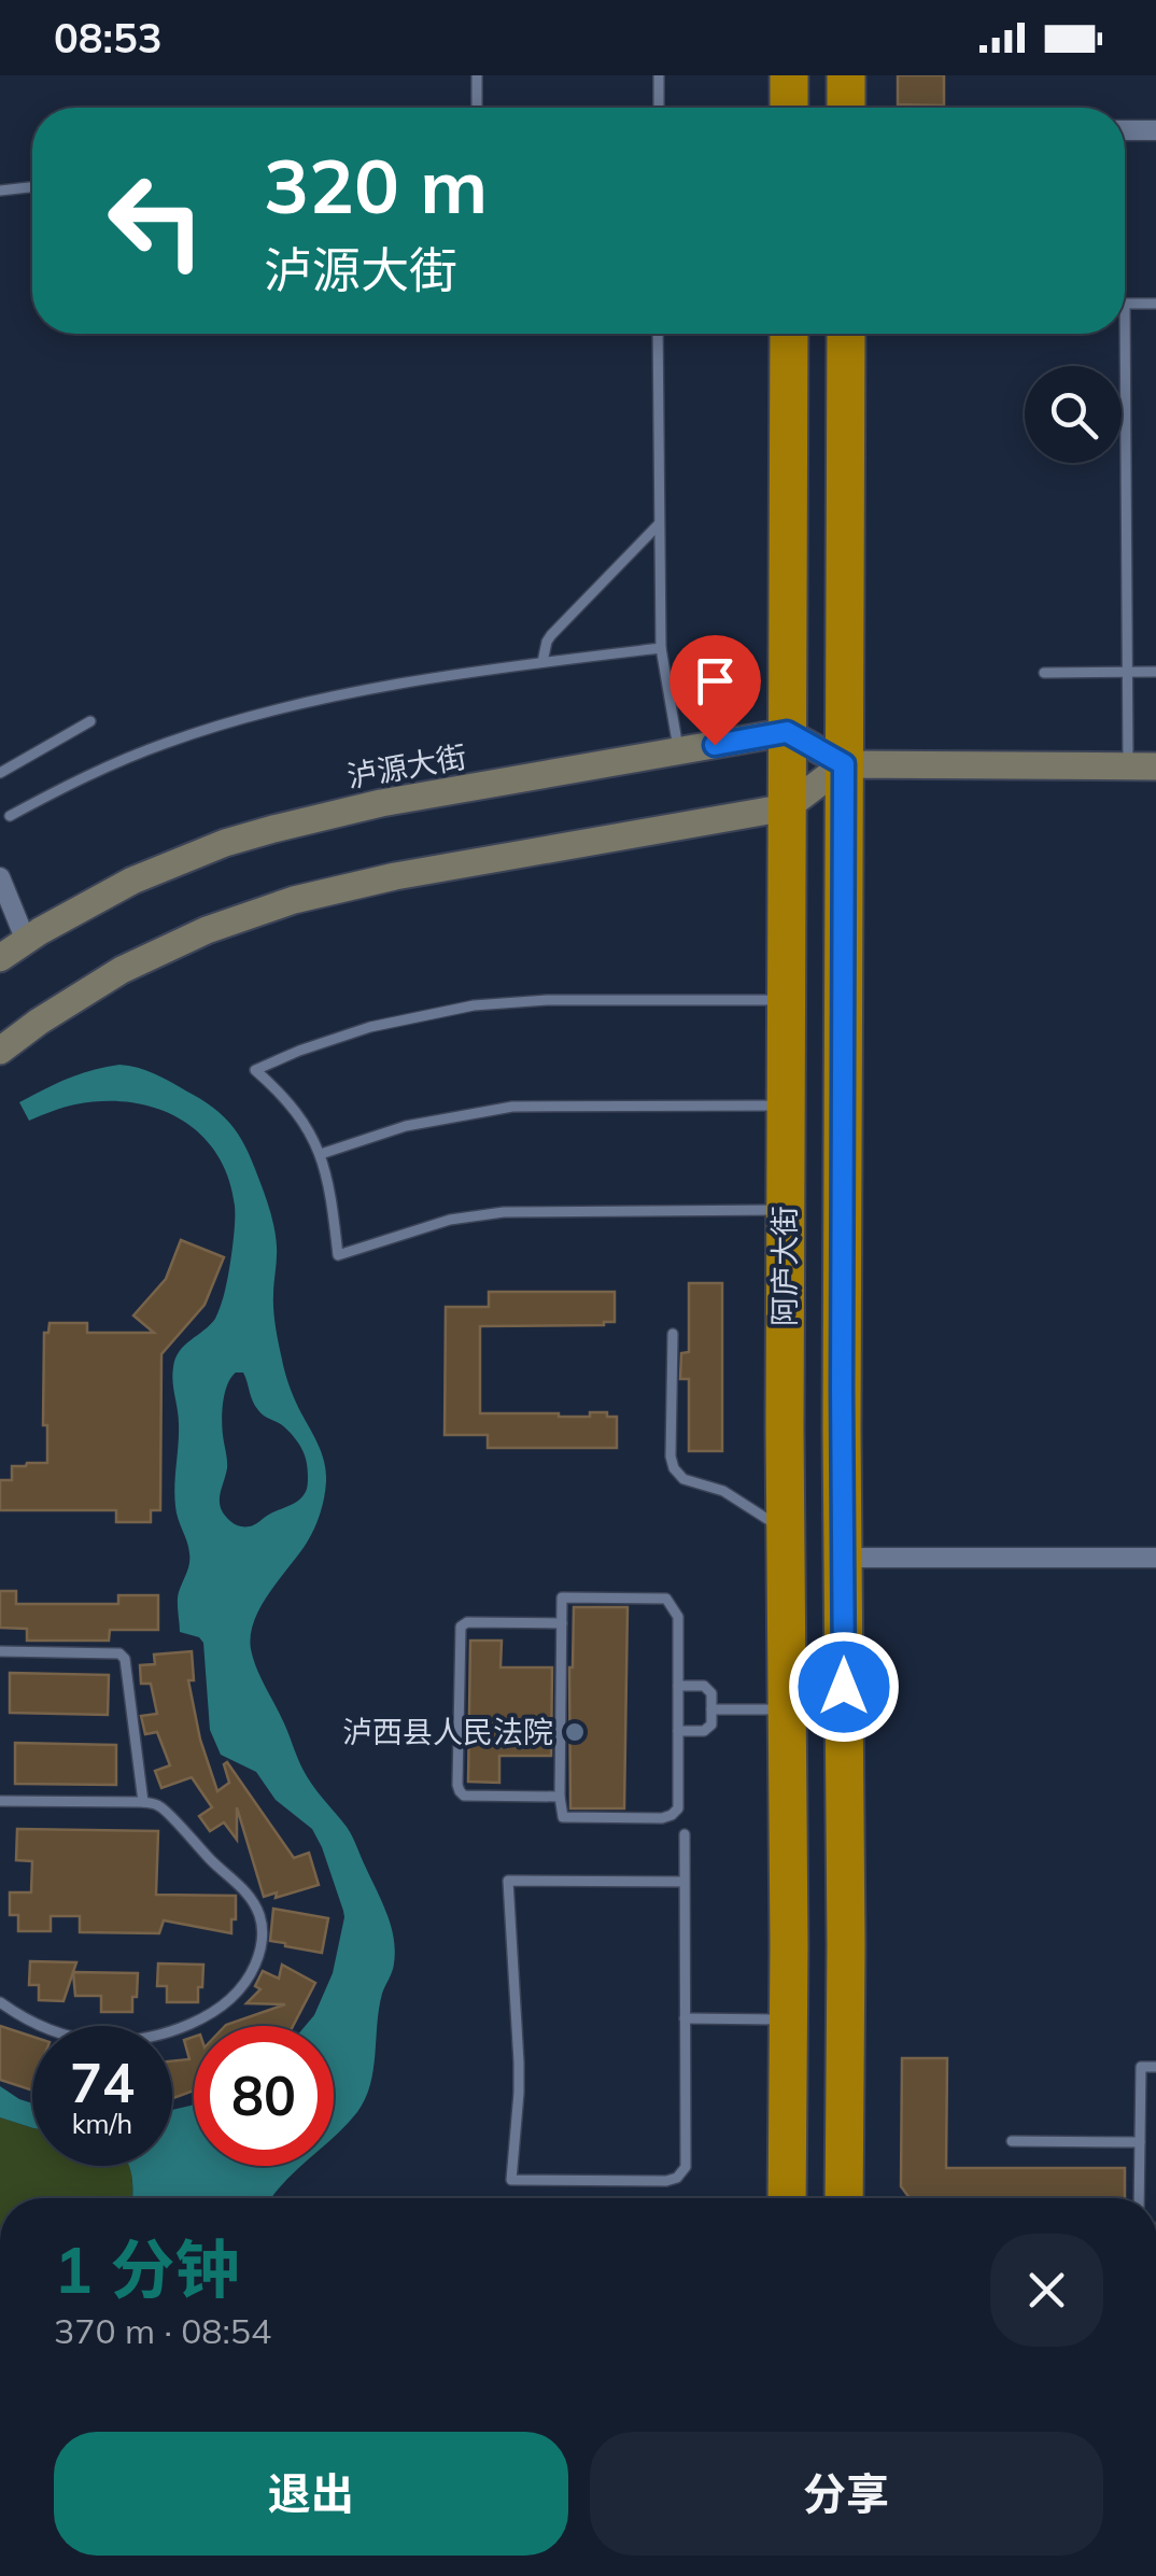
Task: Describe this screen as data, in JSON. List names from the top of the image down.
{
  "streets": {
    "highway": ["阿庐大街"],
    "main road": ["泸源大街"]
  },
  "crossings": [
    ["泸源大街", "阿庐大街"]
  ],
  "places": ["泸西县人民法院"],
  "page": {
    "status": "08:53",
    "turn": ["320 m", "泸源大街"],
    "speed": "74 km/h",
    "limit": "80",
    "heading": ["1 分钟", "370 m · 08:54"],
    "buttons": ["退出", "分享"]
  }
}
